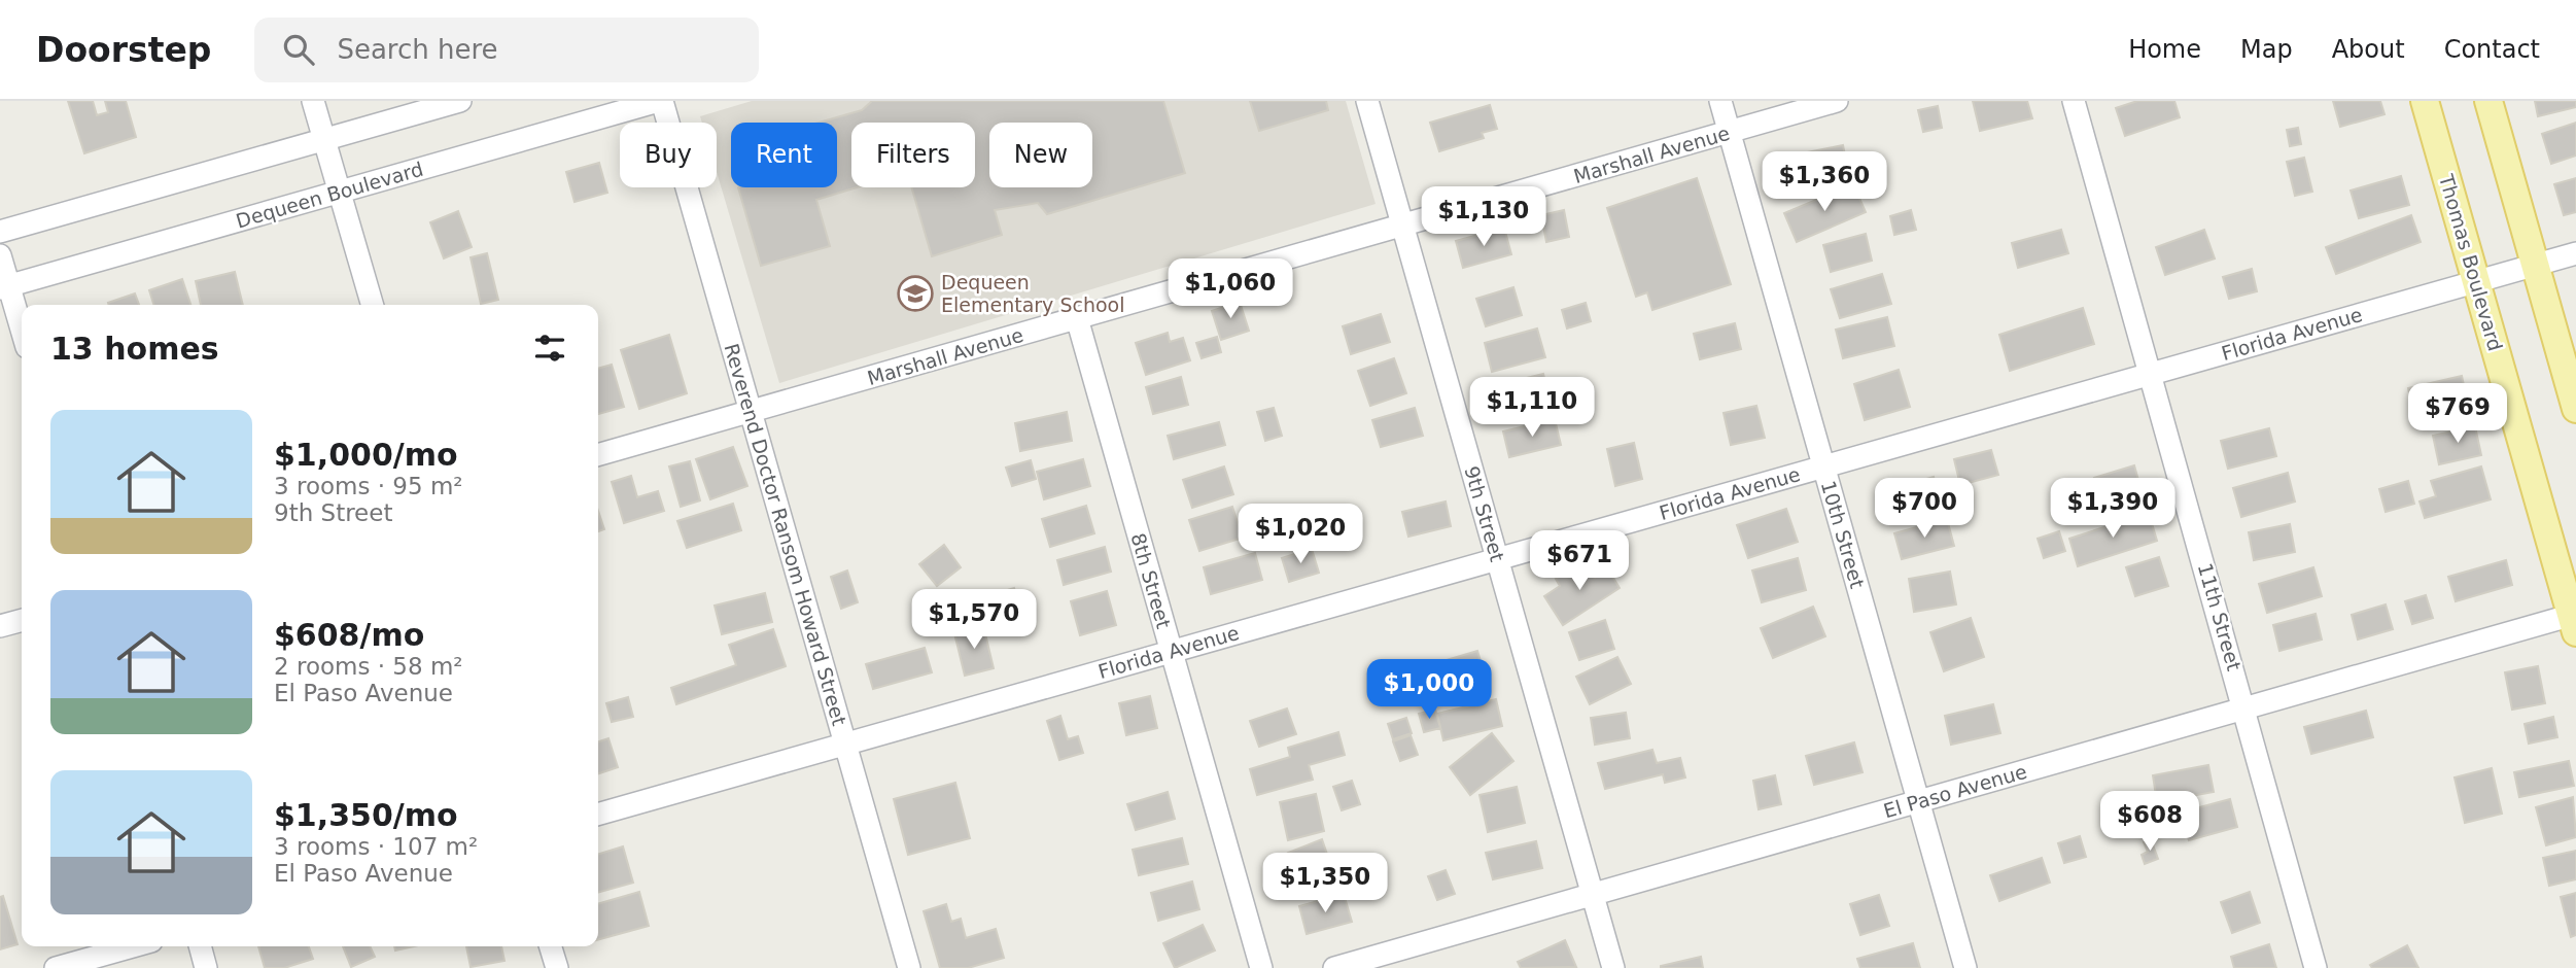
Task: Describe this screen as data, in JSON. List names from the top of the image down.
{
  "streets": {
    "main road": ["Thomas Boulevard"],
    "street": [
      "Marshall Avenue",
      "Dequeen Boulevard",
      "Florida Avenue",
      "9th Street",
      "Reverend Doctor Ransom Howard Street",
      "10th Street",
      "8th Street",
      "11th Street",
      "El Paso Avenue"
    ]
  },
  "crossings": [
    ["Marshall Avenue", "9th Street"],
    ["Marshall Avenue", "Reverend Doctor Ransom Howard Street"],
    ["Marshall Avenue", "10th Street"],
    ["Marshall Avenue", "8th Street"],
    ["Dequeen Boulevard", "Reverend Doctor Ransom Howard Street"],
    ["Thomas Boulevard", "Florida Avenue"],
    ["Thomas Boulevard", "El Paso Avenue"],
    ["Florida Avenue", "9th Street"],
    ["Florida Avenue", "Reverend Doctor Ransom Howard Street"],
    ["Florida Avenue", "10th Street"],
    ["Florida Avenue", "8th Street"],
    ["Florida Avenue", "11th Street"],
    ["9th Street", "El Paso Avenue"],
    ["10th Street", "El Paso Avenue"],
    ["11th Street", "El Paso Avenue"]
  ],
  "places": {
    "school or university": ["Dequeen Elementary School"]
  },
  "page": {
    "header": "Doorstep",
    "search": "Search here",
    "nav": [
      "Home",
      "Map",
      "About",
      "Contact"
    ],
    "chip": [
      "Buy",
      "Rent",
      "Filters",
      "New"
    ],
    "price": [
      "$1,360",
      "$1,130",
      "$1,060",
      "$1,110",
      "$769",
      "$700",
      "$1,390",
      "$1,020",
      "$671",
      "$1,570",
      "$1,000",
      "$608",
      "$1,350"
    ],
    "heading": "13 homes",
    "list": [
      {
        "name": "$1,000/mo",
        "note": "3 rooms · 95 m² · 9th Street"
      },
      {
        "name": "$608/mo",
        "note": "2 rooms · 58 m² · El Paso Avenue"
      },
      {
        "name": "$1,350/mo",
        "note": "3 rooms · 107 m² · El Paso Avenue"
      }
    ]
  }
}
